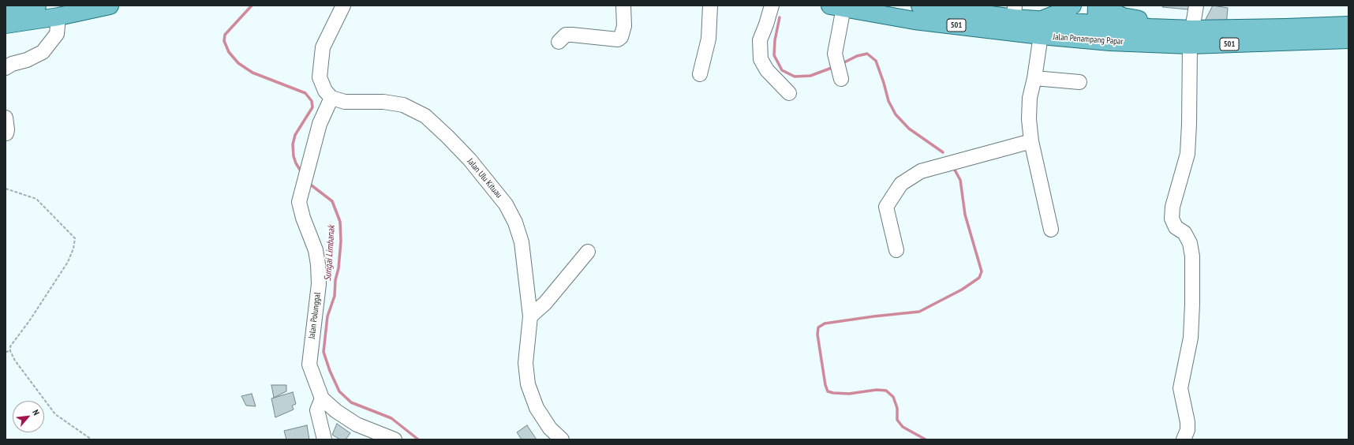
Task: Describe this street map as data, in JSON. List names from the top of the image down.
{
  "streets": {
    "main road": ["501", "Jalan Penampang Papar"],
    "street": ["Jalan Ulu Kituau", "Jalan Polunggal"]
  },
  "crossings": [
    ["Jalan Ulu Kituau", "Jalan Polunggal"]
  ],
  "water": ["Sungai Limbanak"],
  "north": "top right"
}
